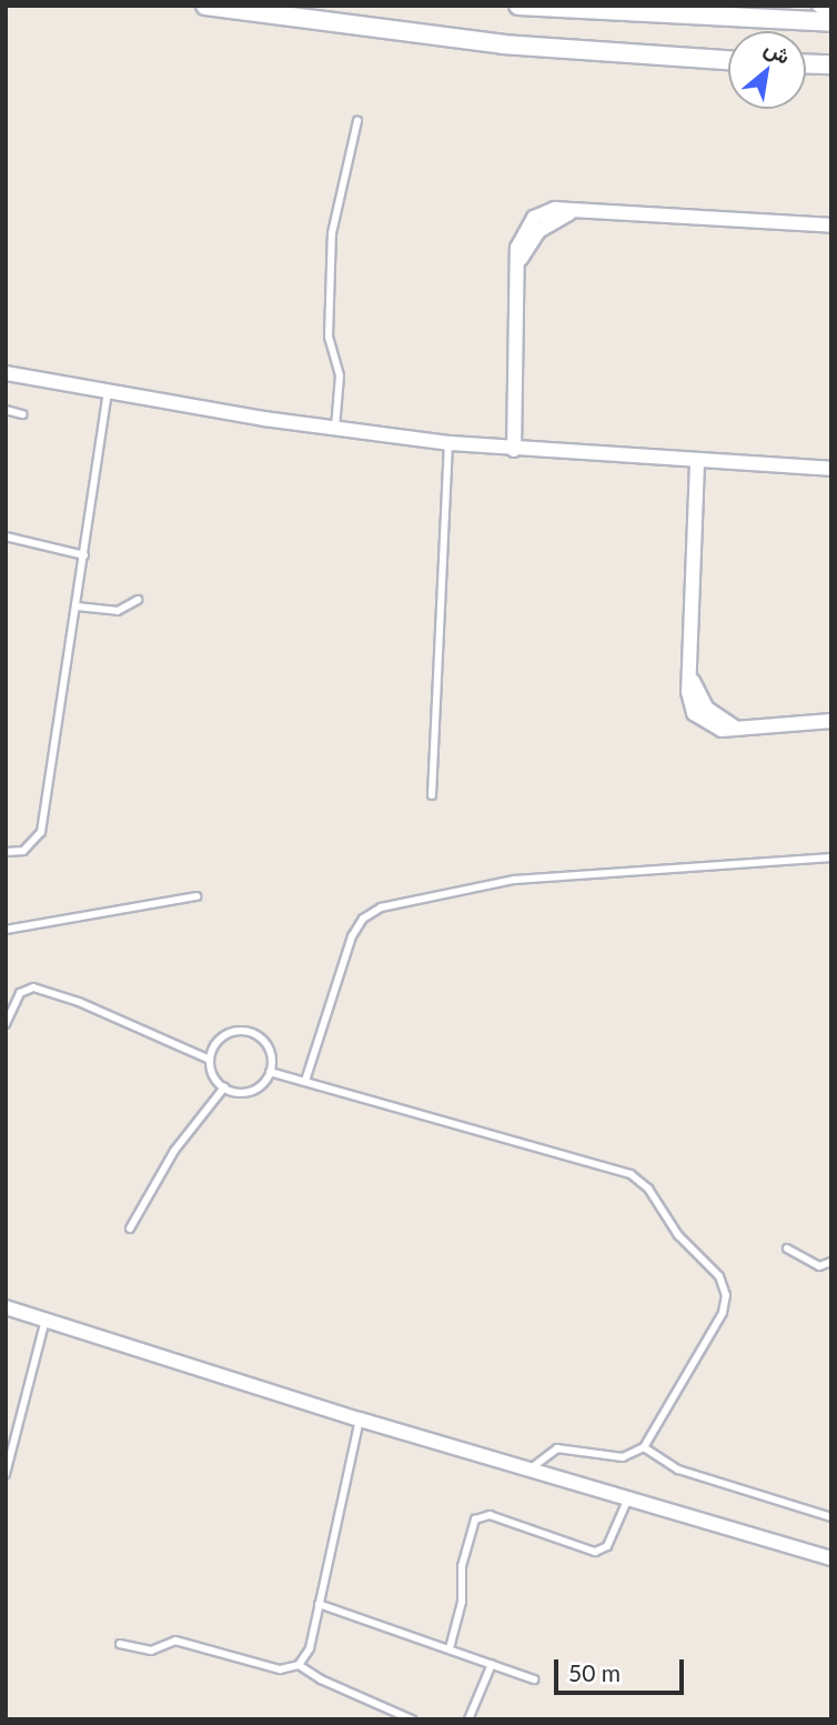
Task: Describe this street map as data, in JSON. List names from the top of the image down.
{
  "scale_bar": "50 m",
  "north": "top right"
}
